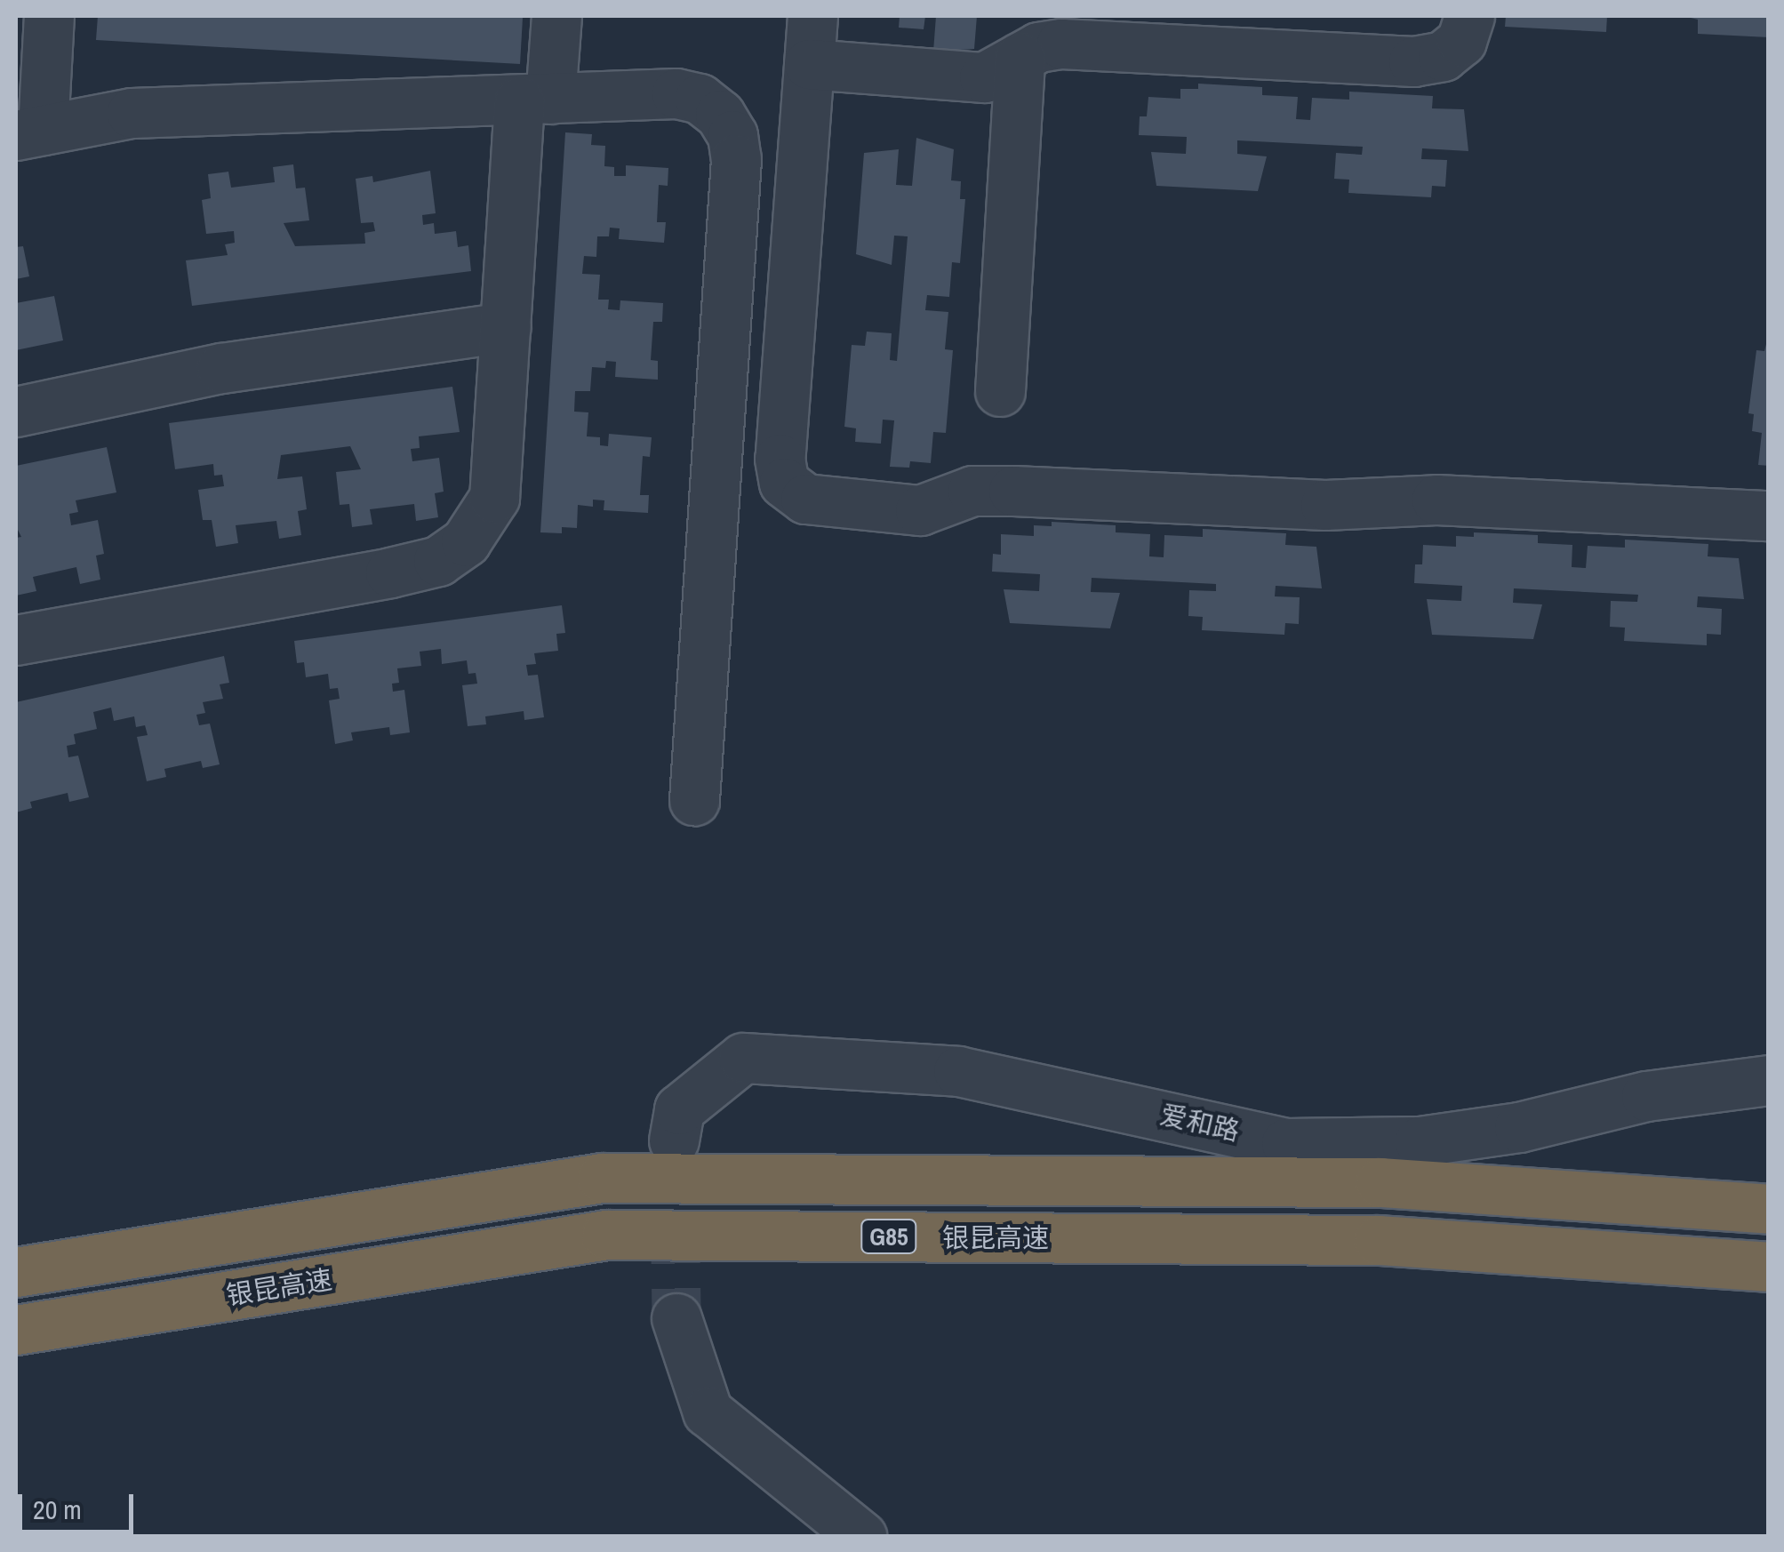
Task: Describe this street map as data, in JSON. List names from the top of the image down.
{
  "streets": {
    "highway": ["G85", "银昆高速"],
    "street": ["爱和路"]
  },
  "scale_bar": "20 m"
}
